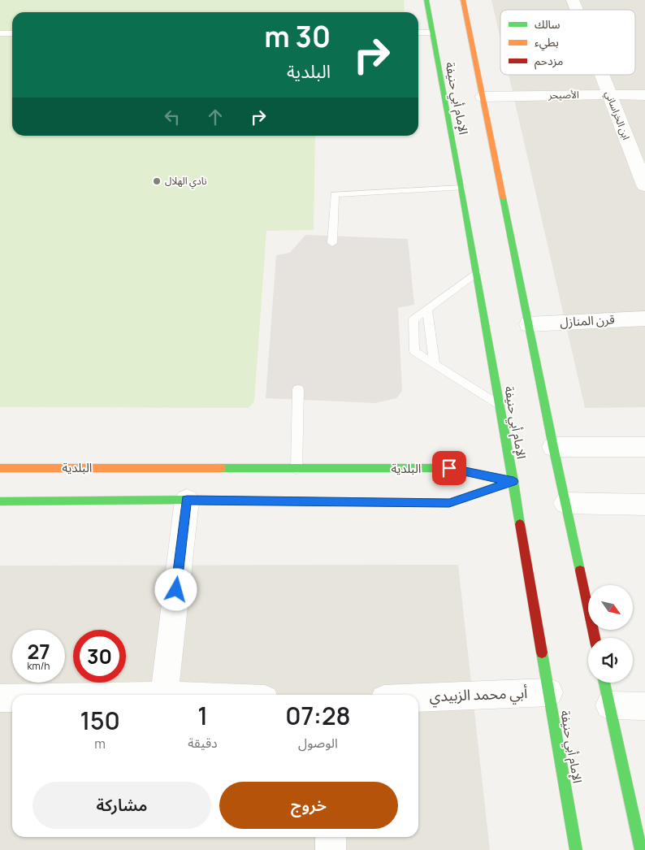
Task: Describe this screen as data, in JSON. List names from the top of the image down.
{
  "streets": {
    "main road": ["الإمام أبي حنيفة", "البلدية"],
    "street": [
      "الأصيحر",
      "ابن الخراساني",
      "قرن المنازل",
      "أبي محمد الزبيدي"
    ]
  },
  "crossings": [
    ["الأصيحر", "ابن الخراساني"],
    ["الإمام أبي حنيفة", "البلدية"],
    ["الإمام أبي حنيفة", "أبي محمد الزبيدي"]
  ],
  "places": ["نادي الهلال"],
  "legend": ["سالك", "بطيء", "مزدحم"],
  "north": "bottom right",
  "page": {
    "turn": ["30 m", "البلدية"],
    "speed": "27 km/h",
    "limit": "30",
    "eta": [
      "07:28",
      "الوصول",
      "1",
      "دقيقة",
      "150",
      "m"
    ],
    "buttons": ["خروج", "مشاركة"]
  }
}
